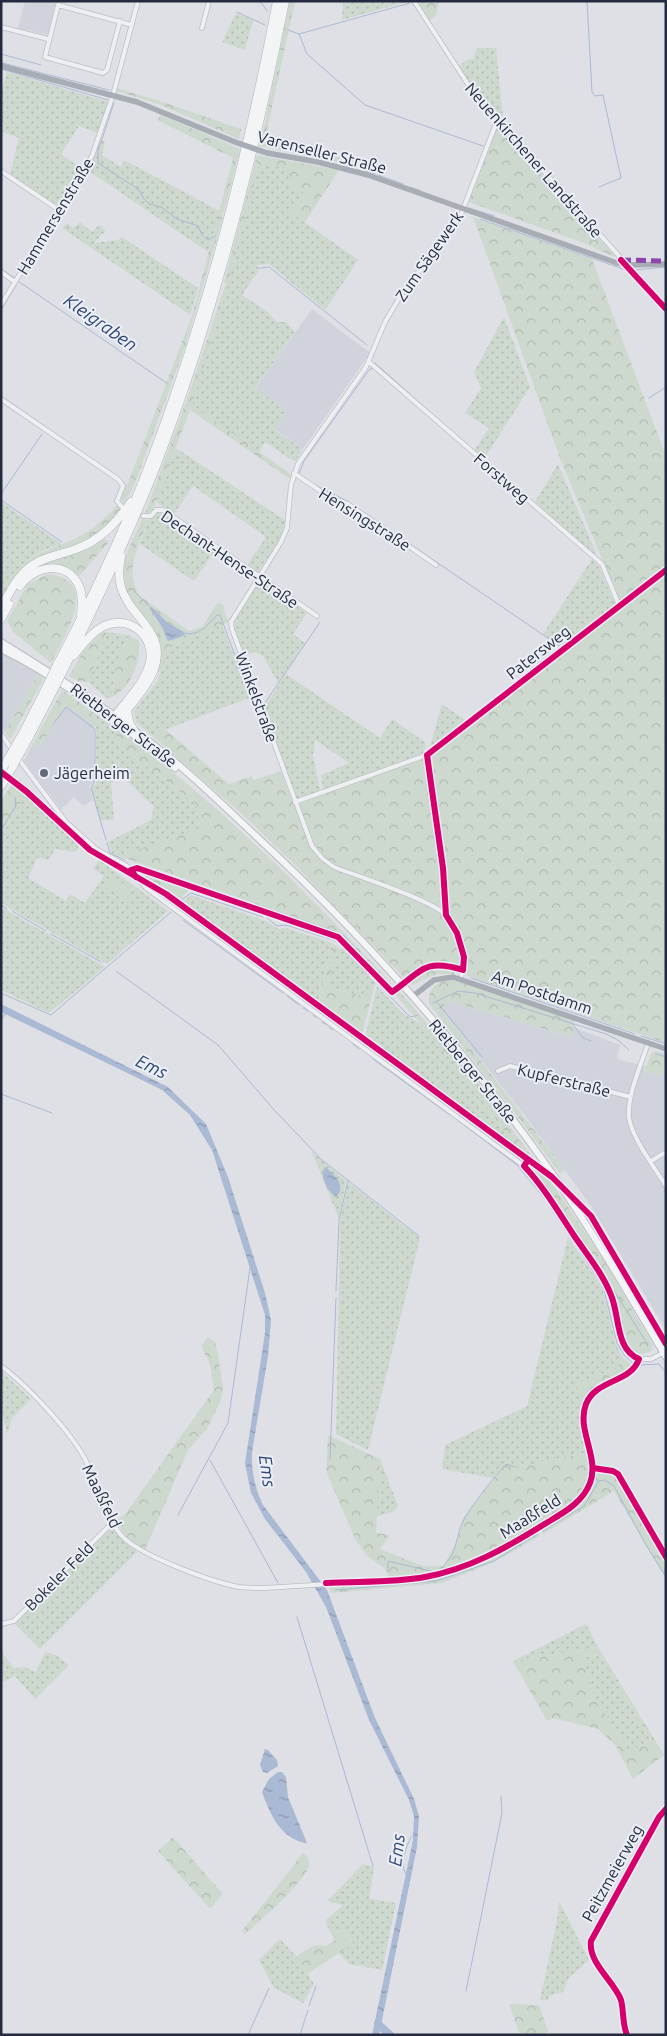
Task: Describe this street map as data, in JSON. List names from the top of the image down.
{
  "streets": {
    "main road": ["Varenseller Straße", "Rietberger Straße", "Am Postdamm"],
    "street": [
      "Neuenkirchener Landstraße",
      "Hammersenstraße",
      "Zum Sägewerk",
      "Forstweg",
      "Hensingstraße",
      "Dechant-Hense-Straße",
      "Patersweg",
      "Winkelstraße",
      "Kupferstraße",
      "Maaßfeld",
      "Bokeler Feld",
      "Peitzmeierweg"
    ]
  },
  "crossings": [
    ["Varenseller Straße", "Neuenkirchener Landstraße"],
    ["Varenseller Straße", "Hammersenstraße"],
    ["Varenseller Straße", "Zum Sägewerk"],
    ["Neuenkirchener Landstraße", "Zum Sägewerk"],
    ["Zum Sägewerk", "Forstweg"],
    ["Zum Sägewerk", "Winkelstraße"],
    ["Forstweg", "Patersweg"],
    ["Forstweg", "Winkelstraße"],
    ["Hensingstraße", "Winkelstraße"],
    ["Dechant-Hense-Straße", "Winkelstraße"],
    ["Patersweg", "Winkelstraße"],
    ["Winkelstraße", "Am Postdamm"],
    ["Rietberger Straße", "Am Postdamm"],
    ["Am Postdamm", "Kupferstraße"],
    ["Maaßfeld", "Bokeler Feld"]
  ],
  "water": ["Kleigraben", "Ems"],
  "places": ["Jägerheim"]
}
